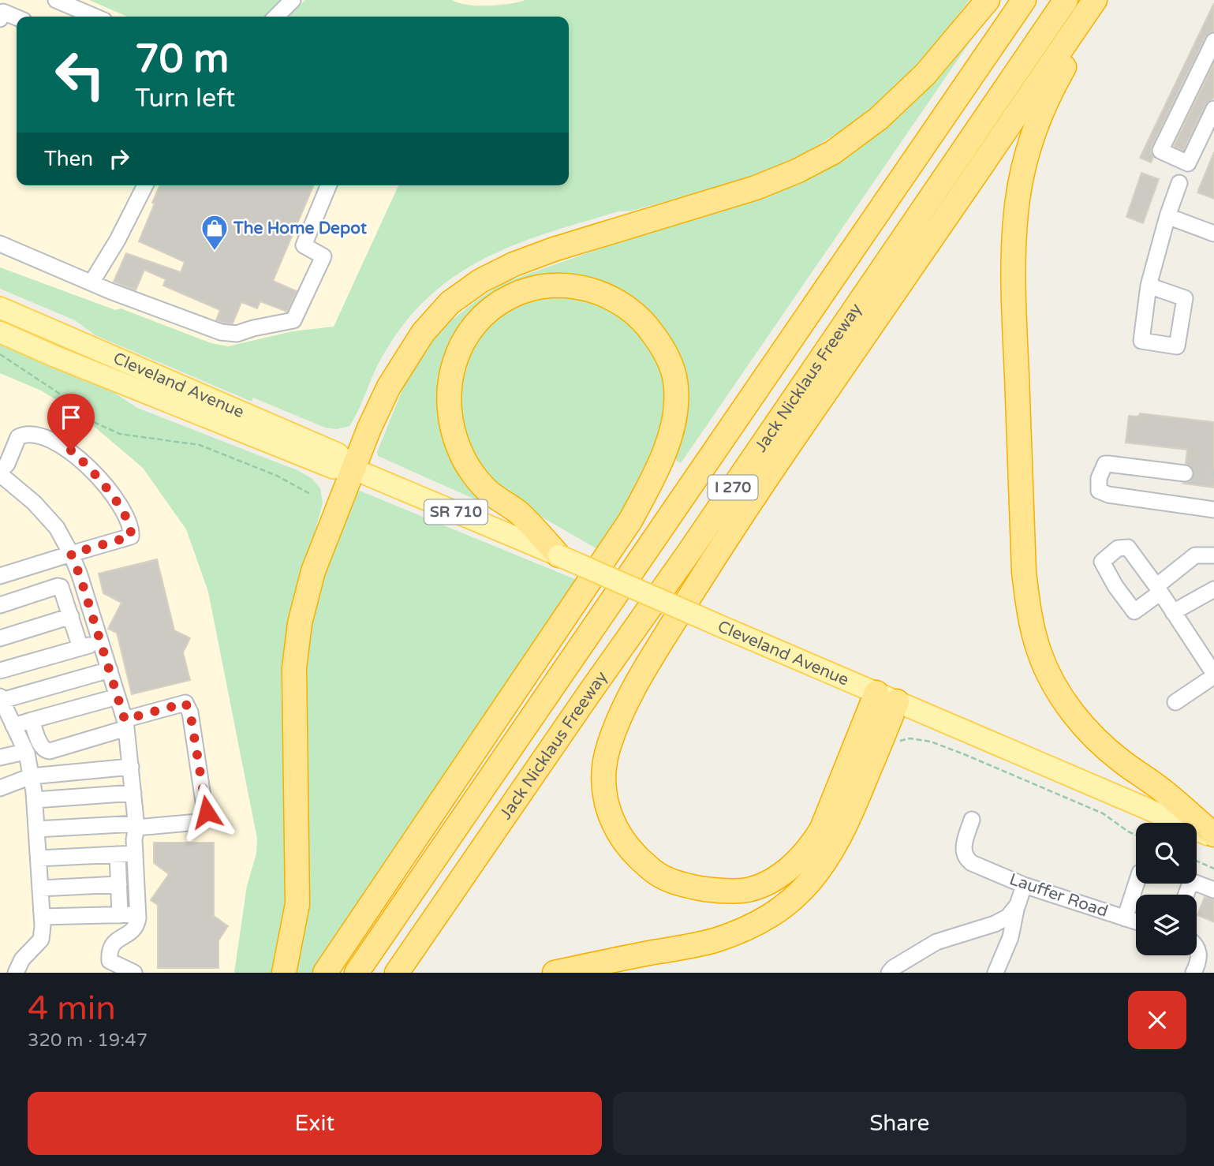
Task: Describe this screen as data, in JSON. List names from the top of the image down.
{
  "streets": {
    "highway": ["Jack Nicklaus Freeway", "I 270"],
    "main road": ["Cleveland Avenue", "SR 710"],
    "street": ["Lauffer Road"]
  },
  "places": {
    "shop": ["The Home Depot"]
  },
  "page": {
    "turn": ["70 m", "Turn left"],
    "then": "Then",
    "heading": ["4 min", "320 m · 19:47"],
    "buttons": ["Exit", "Share"]
  }
}
